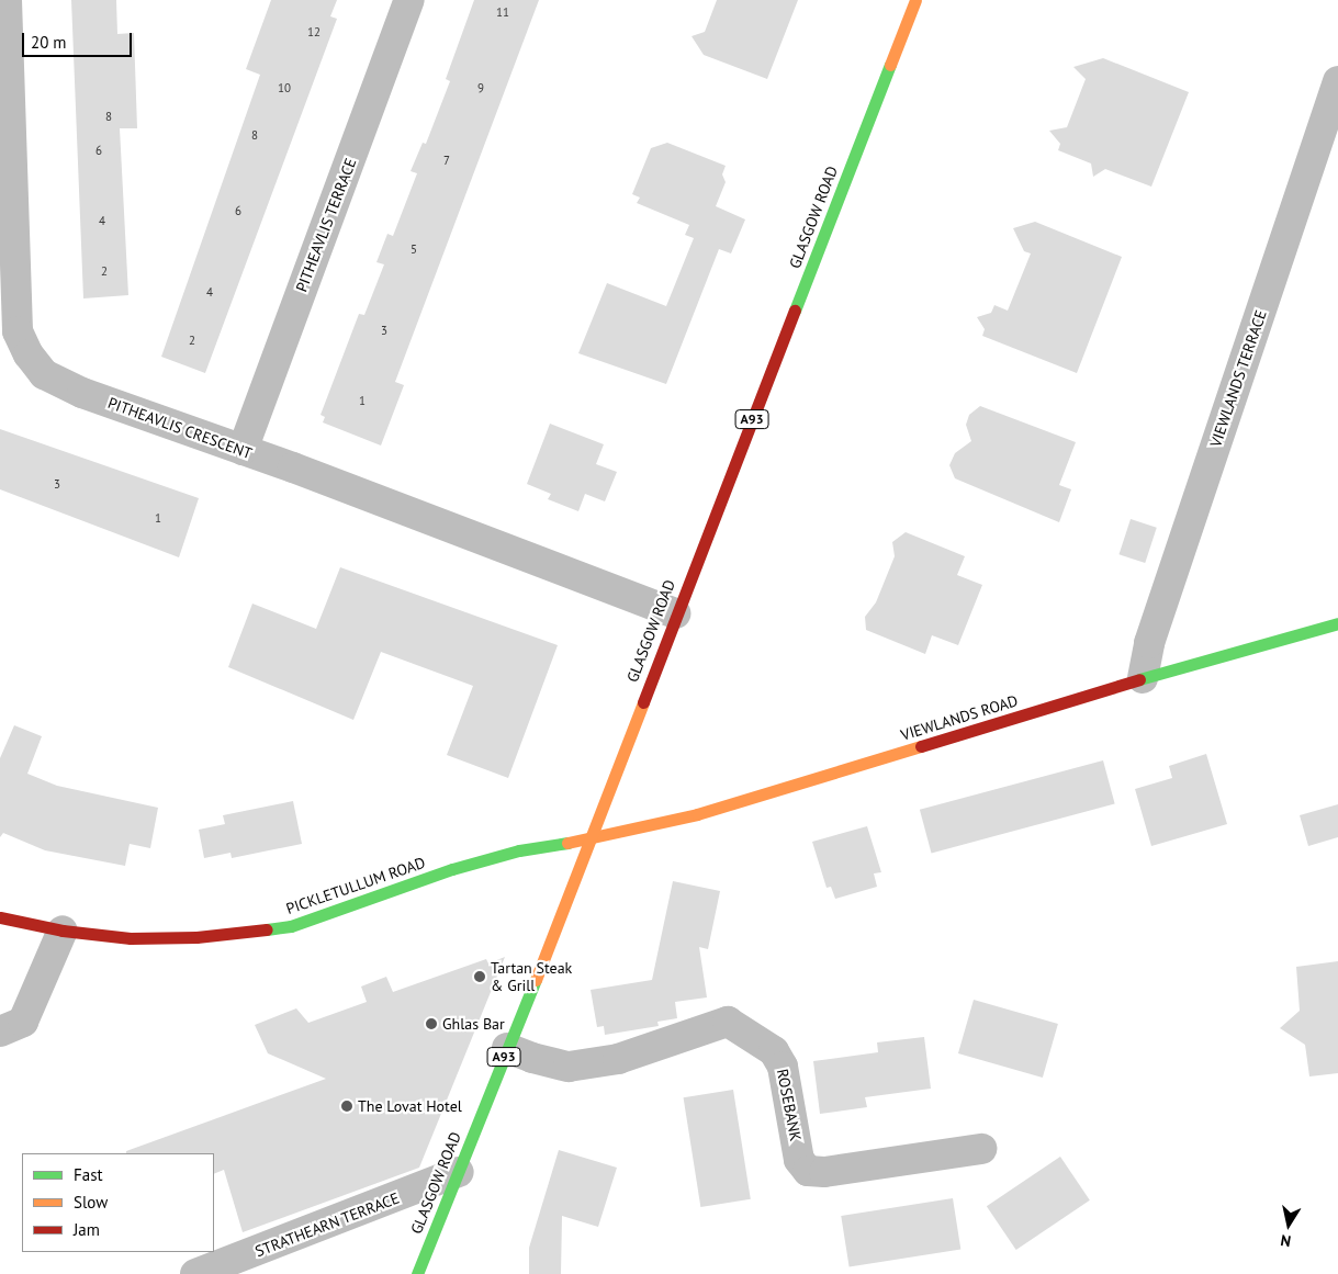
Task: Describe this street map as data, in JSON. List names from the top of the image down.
{
  "streets": {
    "street": [
      "GLASGOW ROAD",
      "PITHEAVLIS TERRACE",
      "VIEWLANDS TERRACE",
      "A93",
      "PITHEAVLIS CRESCENT",
      "VIEWLANDS ROAD",
      "PICKLETULLUM ROAD",
      "ROSEBANK",
      "STRATHEARN TERRACE"
    ]
  },
  "crossings": [
    ["GLASGOW ROAD", "PITHEAVLIS CRESCENT"],
    ["GLASGOW ROAD", "VIEWLANDS ROAD"],
    ["GLASGOW ROAD", "PICKLETULLUM ROAD"],
    ["GLASGOW ROAD", "ROSEBANK"],
    ["GLASGOW ROAD", "STRATHEARN TERRACE"],
    ["PITHEAVLIS TERRACE", "PITHEAVLIS CRESCENT"],
    ["VIEWLANDS TERRACE", "VIEWLANDS ROAD"],
    ["VIEWLANDS ROAD", "PICKLETULLUM ROAD"]
  ],
  "places": ["Tartan Steak & Grill", "Ghlas Bar", "The Lovat Hotel"],
  "house_numbers": [
    "11",
    "12",
    "10",
    "9",
    "8",
    "8",
    "6",
    "7",
    "6",
    "4",
    "5",
    "2",
    "4",
    "3",
    "2",
    "1",
    "3",
    "1"
  ],
  "legend": ["Fast", "Slow", "Jam"],
  "scale_bar": "20 m",
  "north": "bottom"
}
